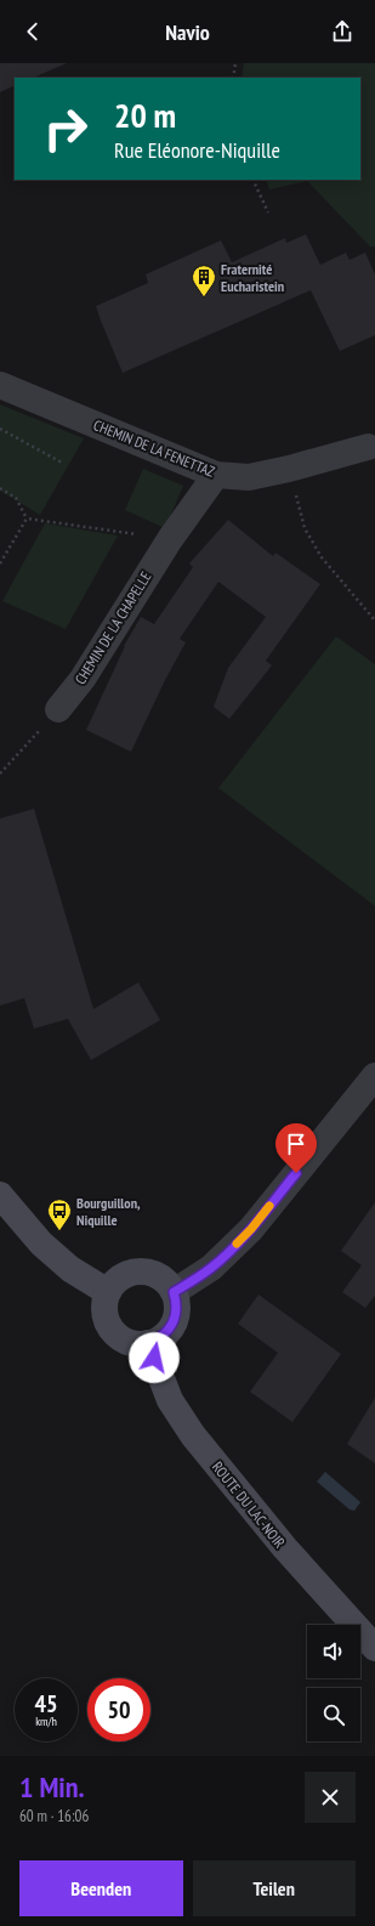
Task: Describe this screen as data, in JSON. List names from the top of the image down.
{
  "streets": {
    "main road": ["ROUTE DU LAC-NOIR"],
    "street": ["CHEMIN DE LA FENETTAZ", "CHEMIN DE LA CHAPELLE"]
  },
  "crossings": [
    ["CHEMIN DE LA FENETTAZ", "CHEMIN DE LA CHAPELLE"]
  ],
  "places": {
    "building": ["Fraternité Eucharistein"],
    "bus stop": ["Bourguillon, Niquille"]
  },
  "page": {
    "header": "Navio",
    "turn": ["20 m", "Rue Eléonore-Niquille"],
    "speed": "45 km/h",
    "limit": "50",
    "heading": ["1 Min.", "60 m · 16:06"],
    "buttons": ["Beenden", "Teilen"]
  }
}
